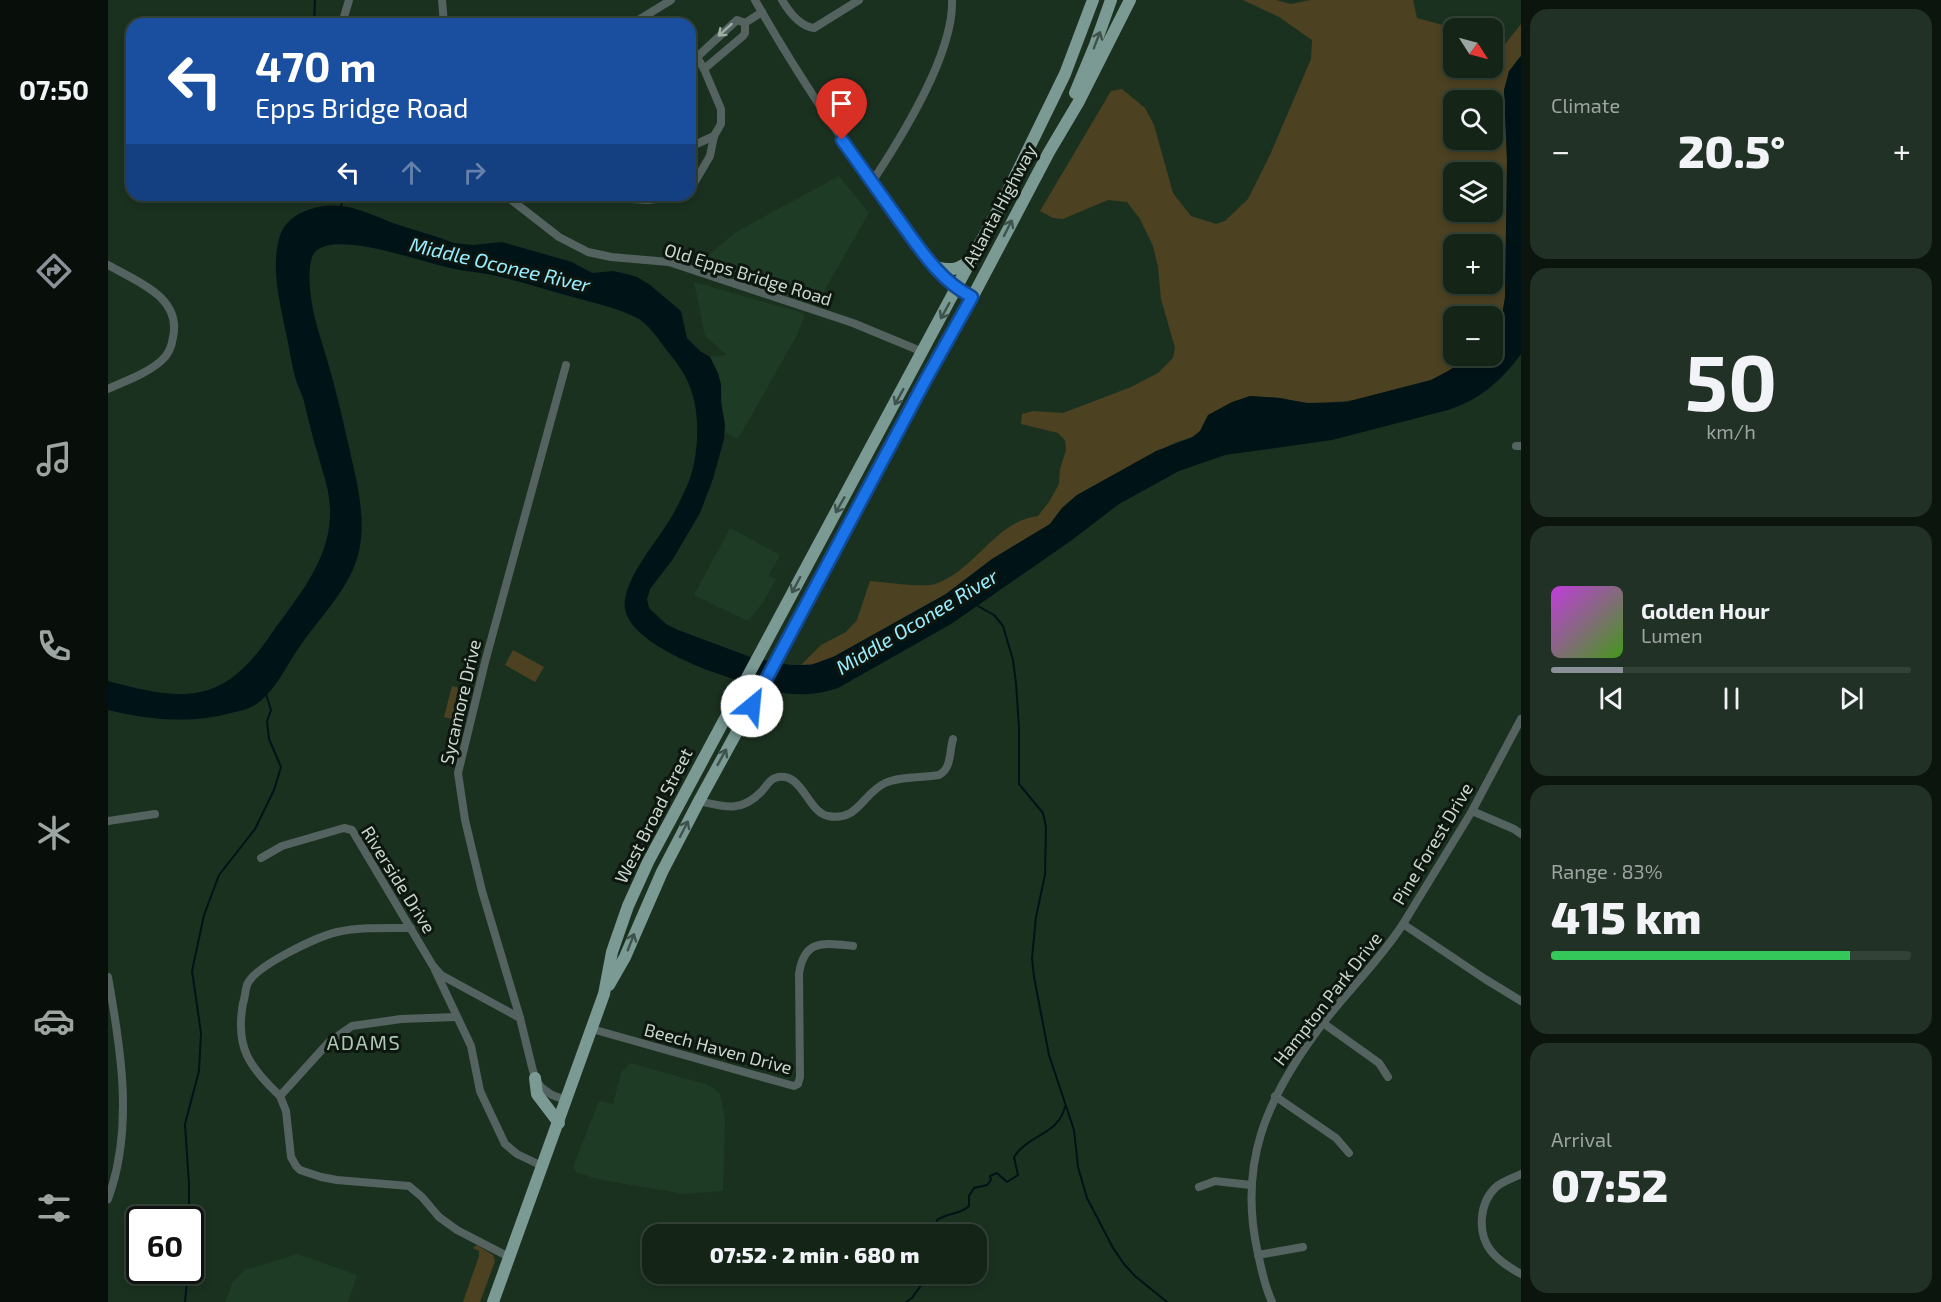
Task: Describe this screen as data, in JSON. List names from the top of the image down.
{
  "streets": {
    "main road": ["Atlanta Highway", "West Broad Street"],
    "street": [
      "Old Epps Bridge Road",
      "Sycamore Drive",
      "Pine Forest Drive",
      "Riverside Drive",
      "Hampton Park Drive",
      "Beech Haven Drive"
    ]
  },
  "crossings": [
    ["Atlanta Highway", "Old Epps Bridge Road"],
    ["Atlanta Highway", "West Broad Street"],
    ["Sycamore Drive", "Riverside Drive"],
    ["West Broad Street", "Riverside Drive"],
    ["West Broad Street", "Beech Haven Drive"],
    ["Pine Forest Drive", "Hampton Park Drive"]
  ],
  "districts": ["ADAMS"],
  "water": ["Middle Oconee River"],
  "north": "bottom right",
  "page": {
    "tabs": "07:50",
    "tile": [
      "Climate",
      ["50", "km/h"],
      ["Range · 83%", "415 km"],
      ["Arrival", "07:52"]
    ],
    "map_buttons": ["+", "−"],
    "turn": ["470 m", "Epps Bridge Road"],
    "heat": ["−", "20.5°", "+"],
    "song": ["Golden Hour", "Lumen"],
    "limit": "60",
    "trip": "07:52 · 2 min · 680 m"
  }
}
